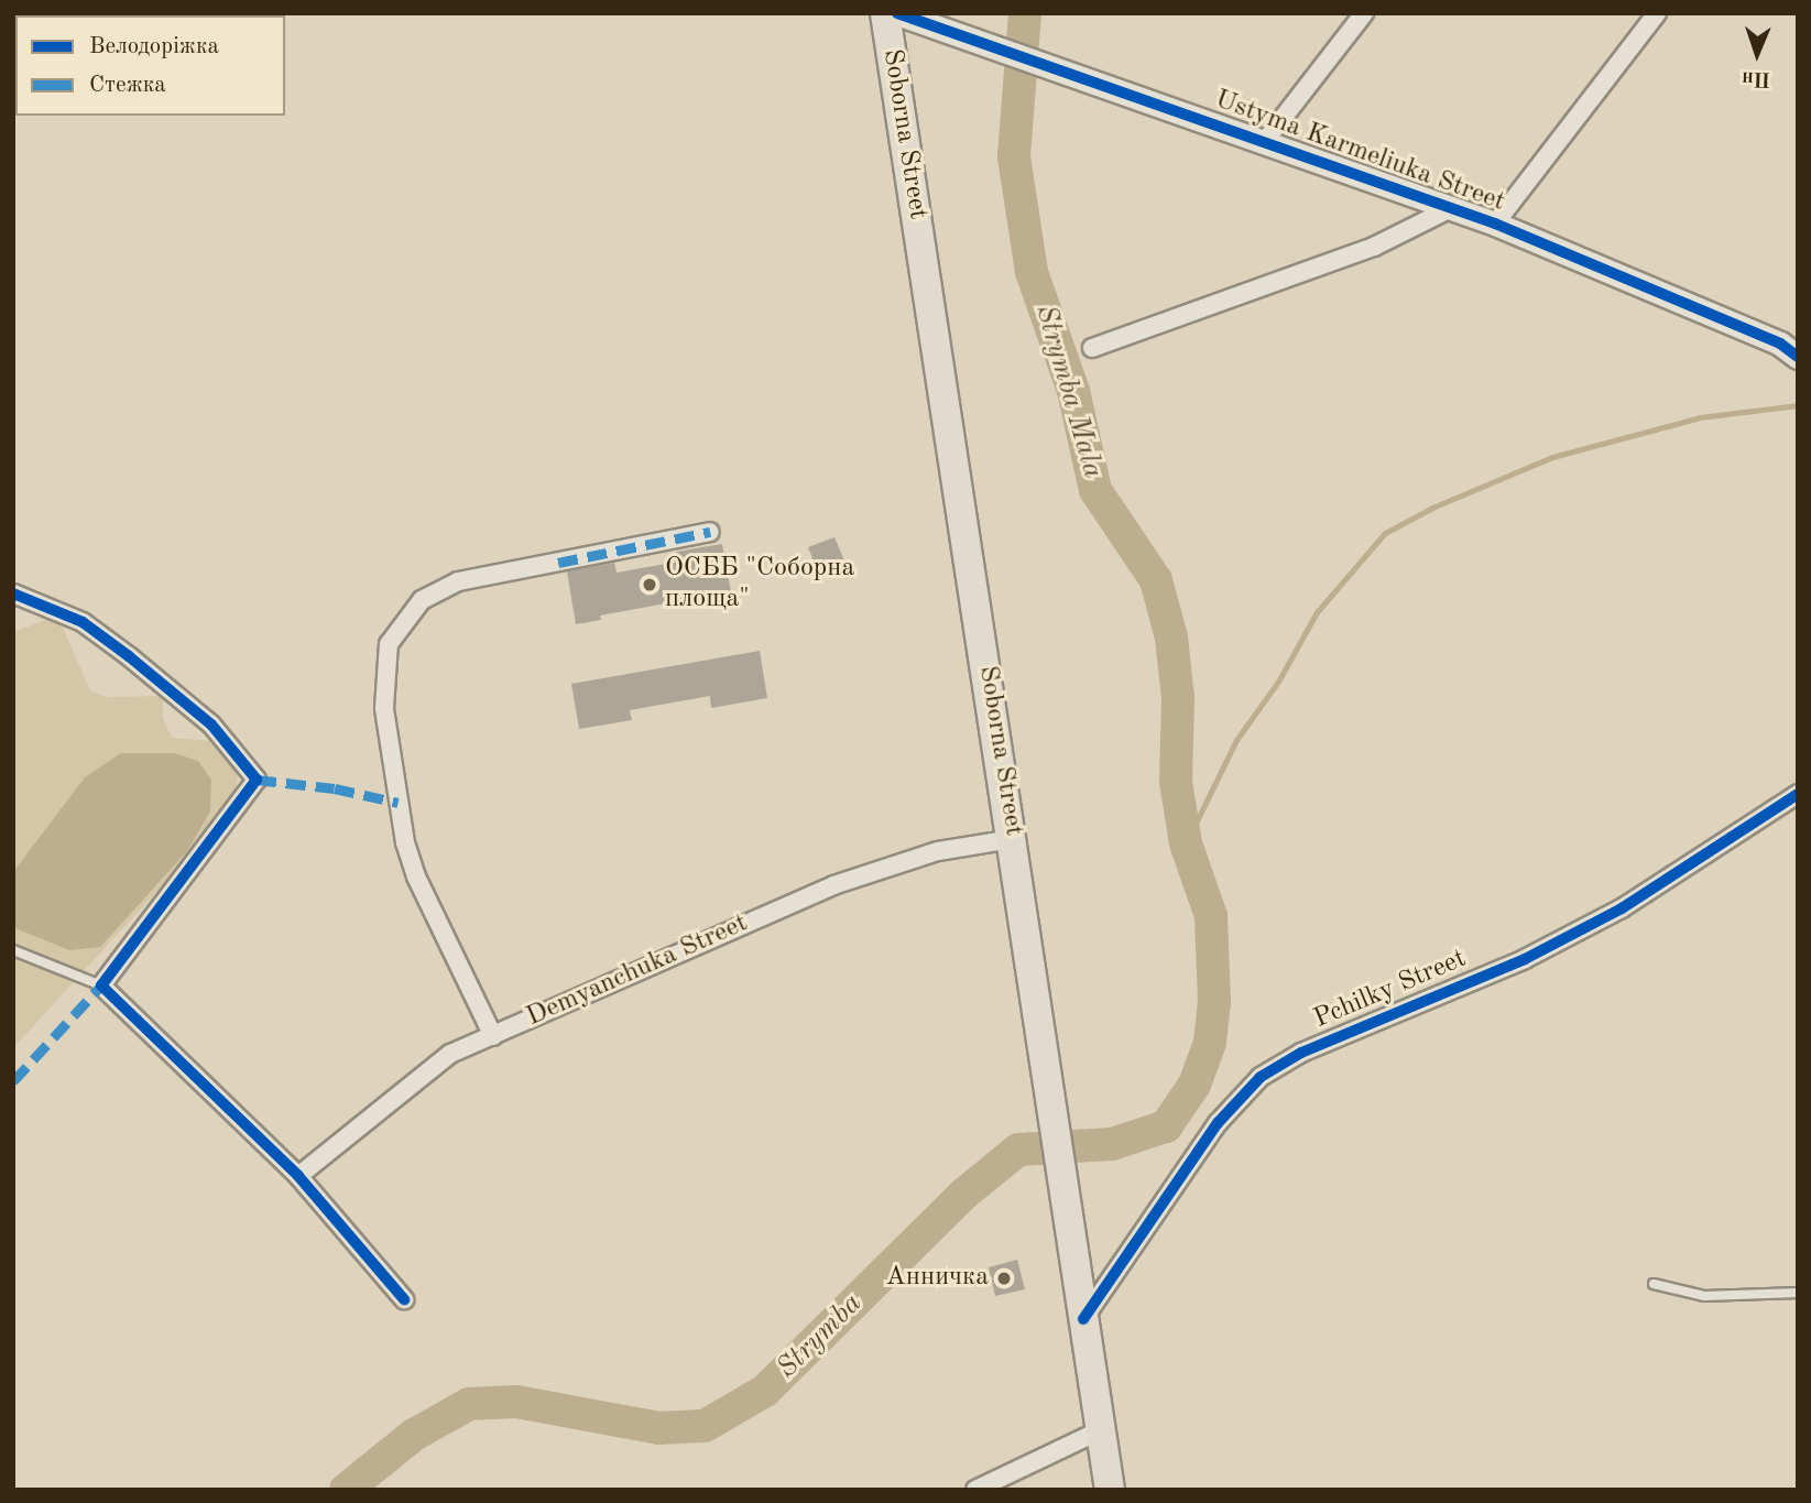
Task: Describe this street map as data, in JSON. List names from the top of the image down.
{
  "streets": {
    "main road": ["Soborna Street"],
    "street": ["Ustyma Karmeliuka Street", "Demyanchuka Street", "Pchilky Street"]
  },
  "crossings": [
    ["Soborna Street", "Demyanchuka Street"],
    ["Soborna Street", "Pchilky Street"]
  ],
  "water": ["Strymba Mala", "Strymba"],
  "places": ["ОСББ \"Соборна площа\"", "Анничка"],
  "legend": ["Велодоріжка", "Стежка"],
  "north": "bottom"
}
